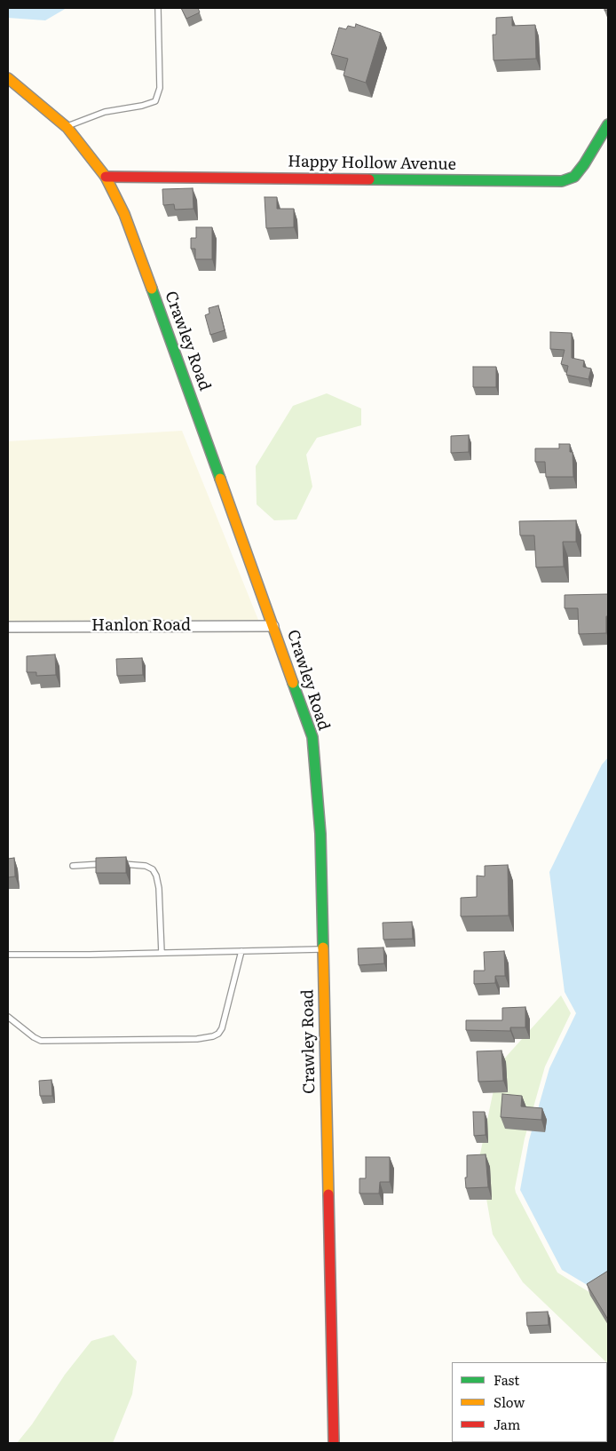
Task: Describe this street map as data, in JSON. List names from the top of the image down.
{
  "streets": {
    "street": ["Happy Hollow Avenue", "Crawley Road", "Hanlon Road"]
  },
  "crossings": [
    ["Happy Hollow Avenue", "Crawley Road"],
    ["Crawley Road", "Hanlon Road"]
  ],
  "legend": ["Fast", "Slow", "Jam"]
}
